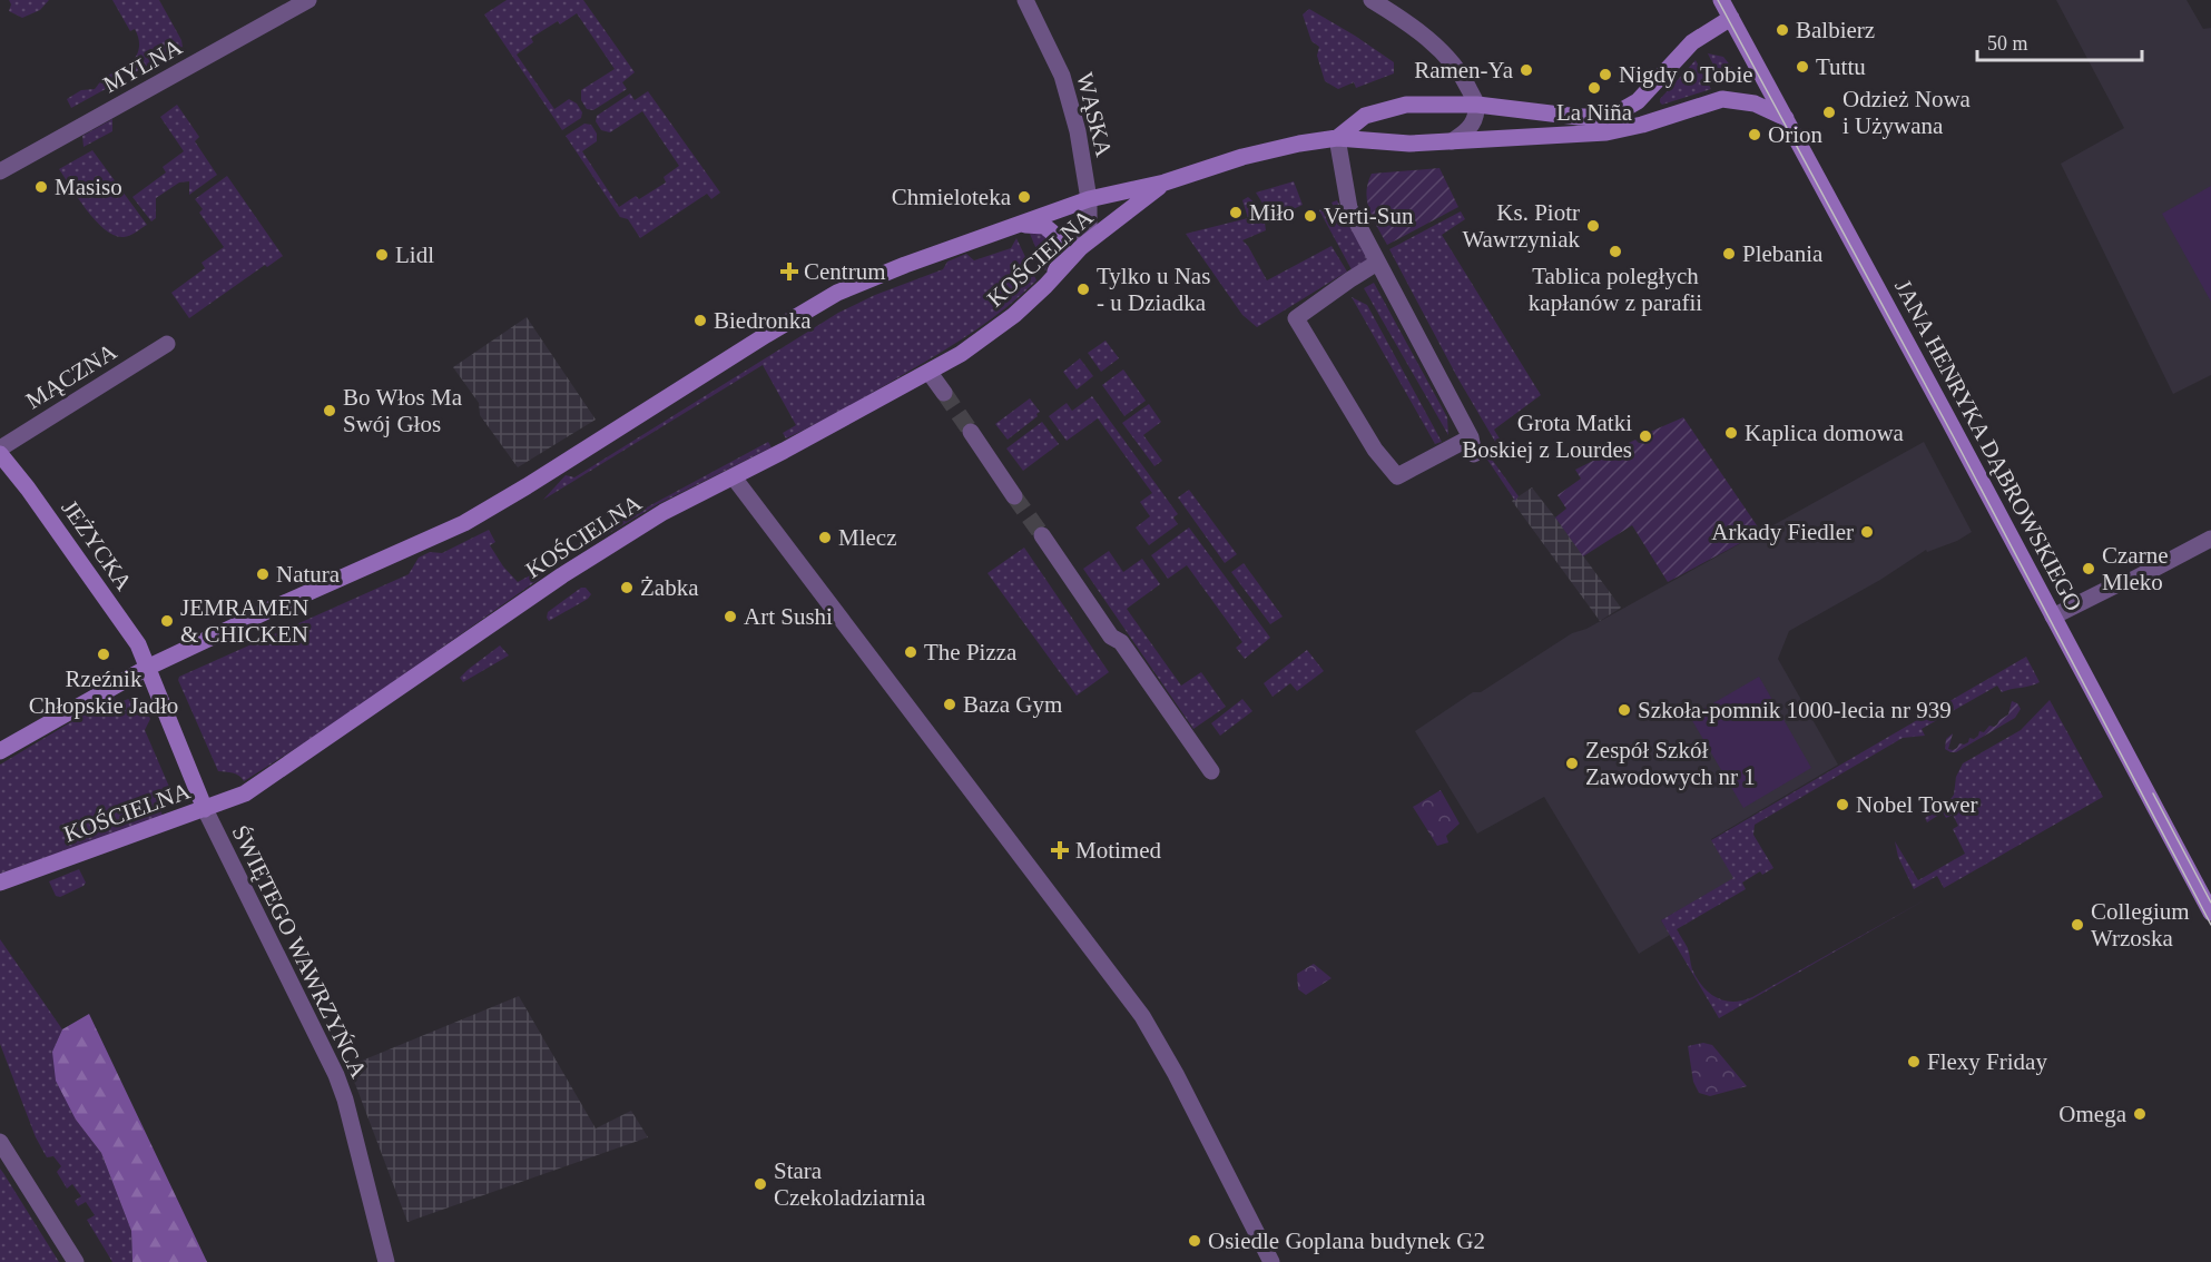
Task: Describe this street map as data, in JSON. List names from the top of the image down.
{
  "streets": {
    "street": [
      "MYLNA",
      "WĄSKA",
      "KOŚCIELNA",
      "MĄCZNA",
      "JANA HENRYKA DĄBROWSKIEGO",
      "JEŻYCKA",
      "ŚWIĘTEGO WAWRZYŃCA"
    ]
  },
  "crossings": [
    ["WĄSKA", "KOŚCIELNA"],
    ["KOŚCIELNA", "JANA HENRYKA DĄBROWSKIEGO"],
    ["KOŚCIELNA", "JEŻYCKA"],
    ["KOŚCIELNA", "ŚWIĘTEGO WAWRZYŃCA"],
    ["JEŻYCKA", "ŚWIĘTEGO WAWRZYŃCA"]
  ],
  "places": {
    "other": [
      "Balbierz",
      "Tuttu",
      "Ramen-Ya",
      "Nigdy o Tobie",
      "La Niña",
      "Odzież Nowa i Używana",
      "Orion",
      "Masiso",
      "Chmieloteka",
      "Miło",
      "Verti-Sun",
      "Ks. Piotr Wawrzyniak",
      "Tablica poległych kapłanów z parafii",
      "Plebania",
      "Lidl",
      "Tylko u Nas - u Dziadka",
      "Biedronka",
      "Bo Włos Ma Swój Głos",
      "Kaplica domowa",
      "Grota Matki Boskiej z Lourdes",
      "Arkady Fiedler",
      "Mlecz",
      "Czarne Mleko",
      "Natura",
      "Żabka",
      "Art Sushi",
      "JEMRAMEN & CHICKEN",
      "The Pizza",
      "Rzeźnik Chłopskie Jadło",
      "Baza Gym",
      "Szkoła-pomnik 1000-lecia nr 939",
      "Zespół Szkół Zawodowych nr 1",
      "Nobel Tower",
      "Collegium Wrzoska",
      "Flexy Friday",
      "Omega",
      "Stara Czekoladziarnia",
      "Osiedle Goplana budynek G2"
    ],
    "health": ["Centrum", "Motimed"]
  },
  "scale_bar": "50 m"
}
